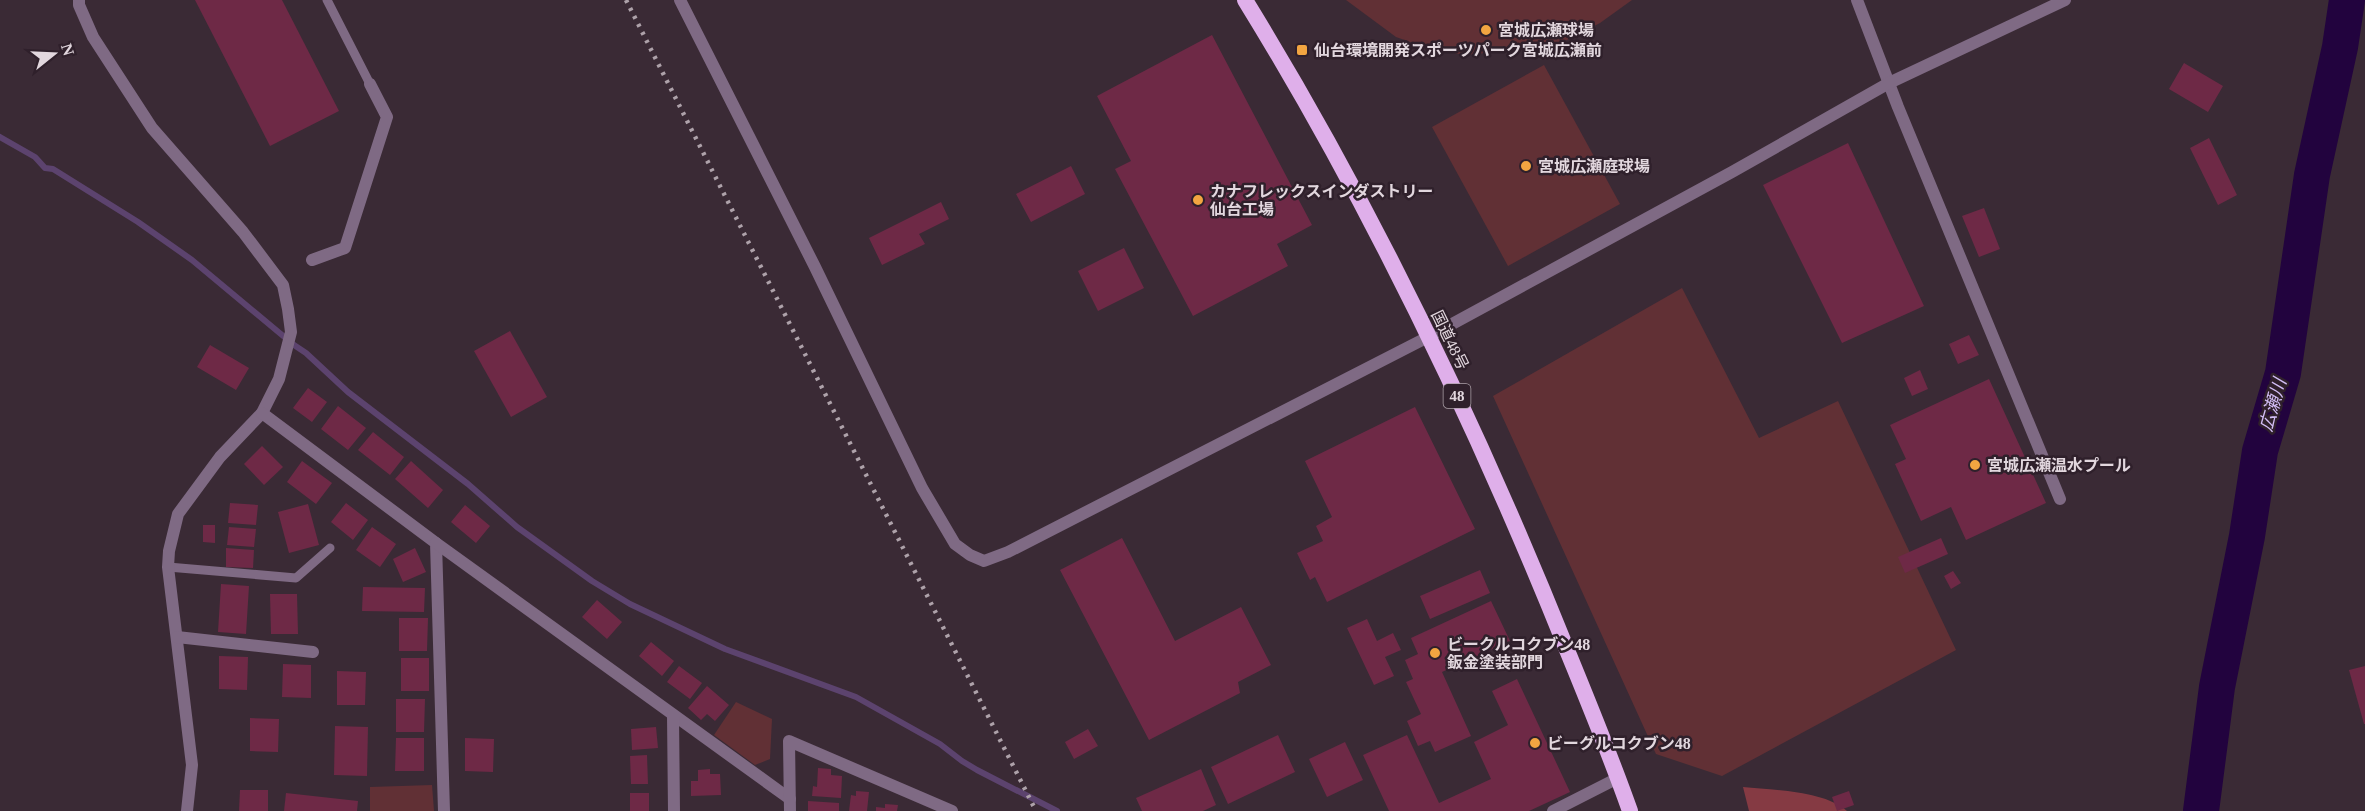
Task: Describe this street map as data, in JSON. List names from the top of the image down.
{
  "streets": {
    "highway": ["国道48号", "48"]
  },
  "water": ["広瀬川"],
  "places": {
    "other": [
      "宮城広瀬球場",
      "宮城広瀬庭球場",
      "カナフレックスインダストリー 仙台工場",
      "宮城広瀬温水プール",
      "ビークルコクブン48 鈑金塗装部門",
      "ビーグルコクブン48"
    ],
    "transit": ["仙台環境開発スポーツパーク宮城広瀬前"]
  },
  "north": "right"
}
